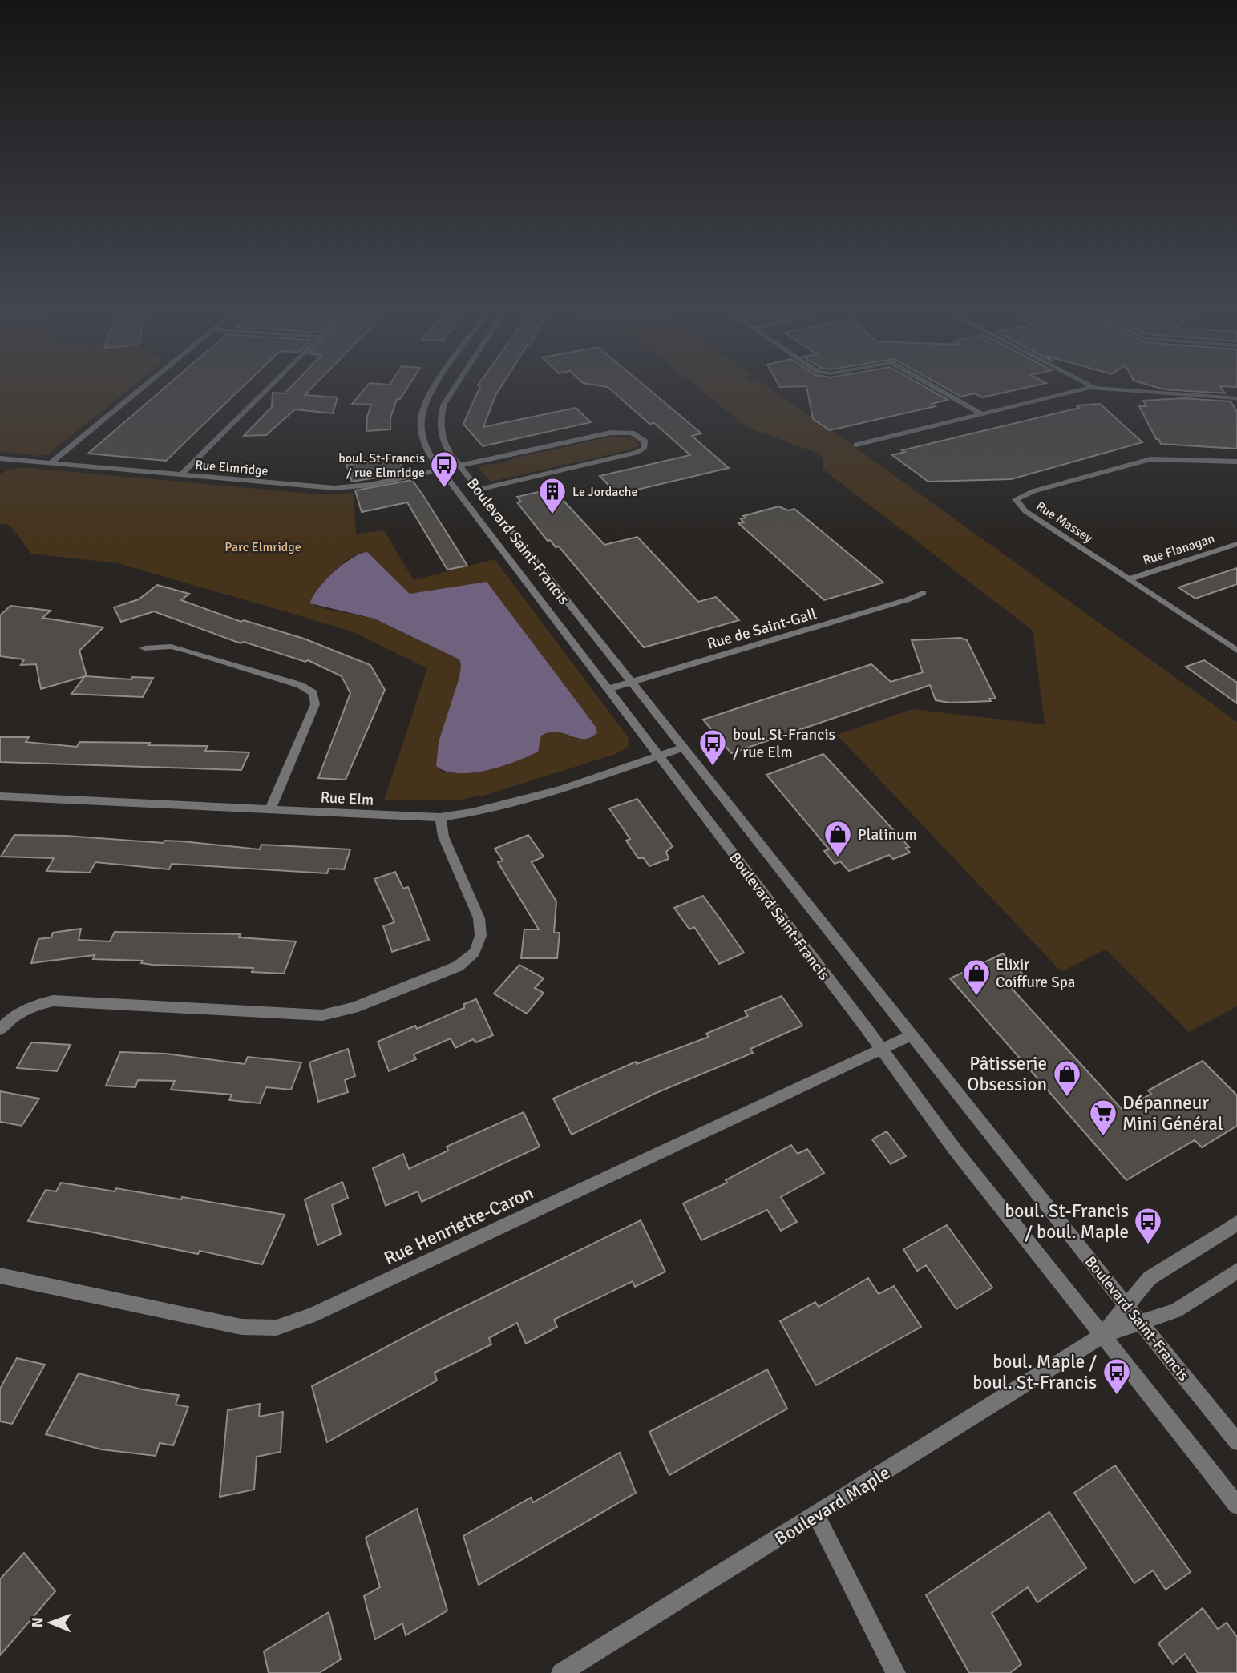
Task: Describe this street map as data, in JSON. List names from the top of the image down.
{
  "streets": {
    "street": [
      "Rue Elmridge",
      "Rue Massey",
      "Boulevard Saint-Francis",
      "Rue Flanagan",
      "Rue de Saint-Gall",
      "Rue Elm",
      "Rue Henriette-Caron",
      "Boulevard Maple"
    ]
  },
  "crossings": [
    ["Rue Elmridge", "Boulevard Saint-Francis"],
    ["Rue Massey", "Rue Flanagan"],
    ["Boulevard Saint-Francis", "Rue de Saint-Gall"],
    ["Boulevard Saint-Francis", "Rue Elm"],
    ["Boulevard Saint-Francis", "Rue Henriette-Caron"],
    ["Boulevard Saint-Francis", "Boulevard Maple"]
  ],
  "parks": ["Parc Elmridge"],
  "places": {
    "bus stop": [
      "boul. St-Francis / rue Elmridge",
      "boul. St-Francis / rue Elm",
      "boul. St-Francis / boul. Maple",
      "boul. Maple / boul. St-Francis"
    ],
    "building": ["Le Jordache"],
    "shop": ["Platinum", "Elixir Coiffure Spa", "Pâtisserie Obsession"],
    "supermarket": ["Dépanneur Mini Général"]
  },
  "north": "left"
}
